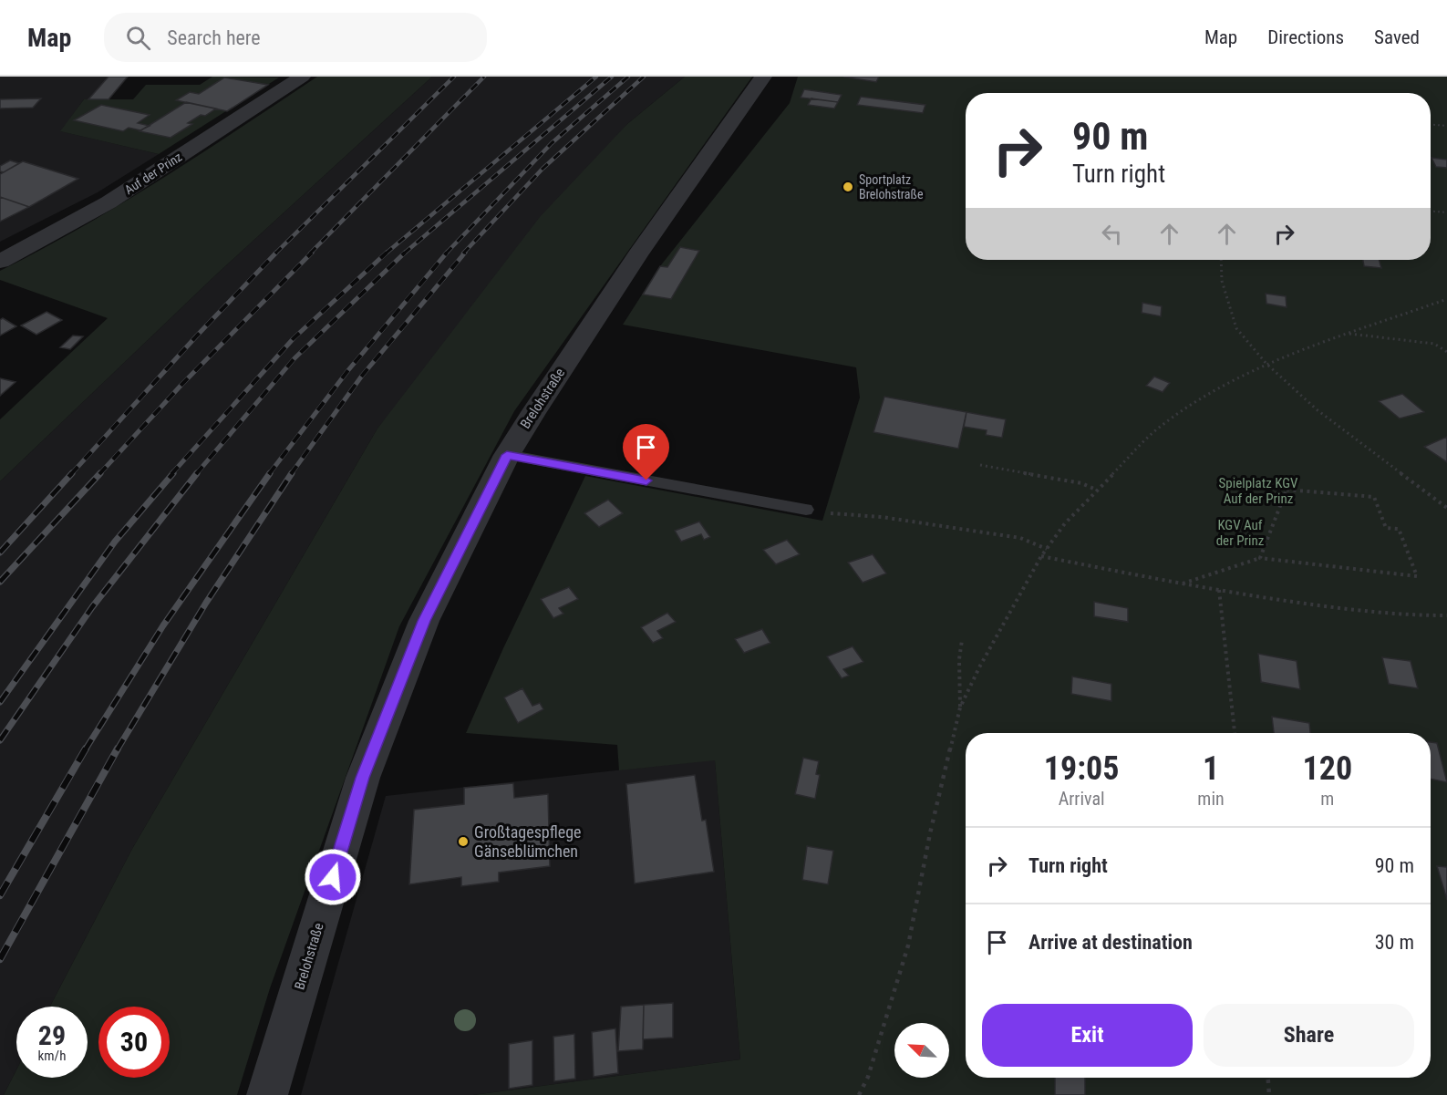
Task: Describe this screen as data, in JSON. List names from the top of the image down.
{
  "streets": {
    "street": ["Auf der Prinz", "Brelohstraße"]
  },
  "parks": ["Spielplatz KGV Auf der Prinz", "KGV Auf der Prinz"],
  "places": ["Sportplatz Brelohstraße", "Großtagespflege Gänseblümchen"],
  "north": "top left",
  "page": {
    "header": "Map",
    "search": "Search here",
    "nav": ["Map", "Directions", "Saved"],
    "turn": ["90 m", "Turn right"],
    "eta": [
      "19:05",
      "Arrival",
      "1",
      "min",
      "120",
      "m"
    ],
    "list": [
      {
        "name": "Turn right",
        "value": "90 m"
      },
      {
        "name": "Arrive at destination",
        "value": "30 m"
      }
    ],
    "buttons": ["Exit", "Share"],
    "speed": "29 km/h",
    "limit": "30"
  }
}
